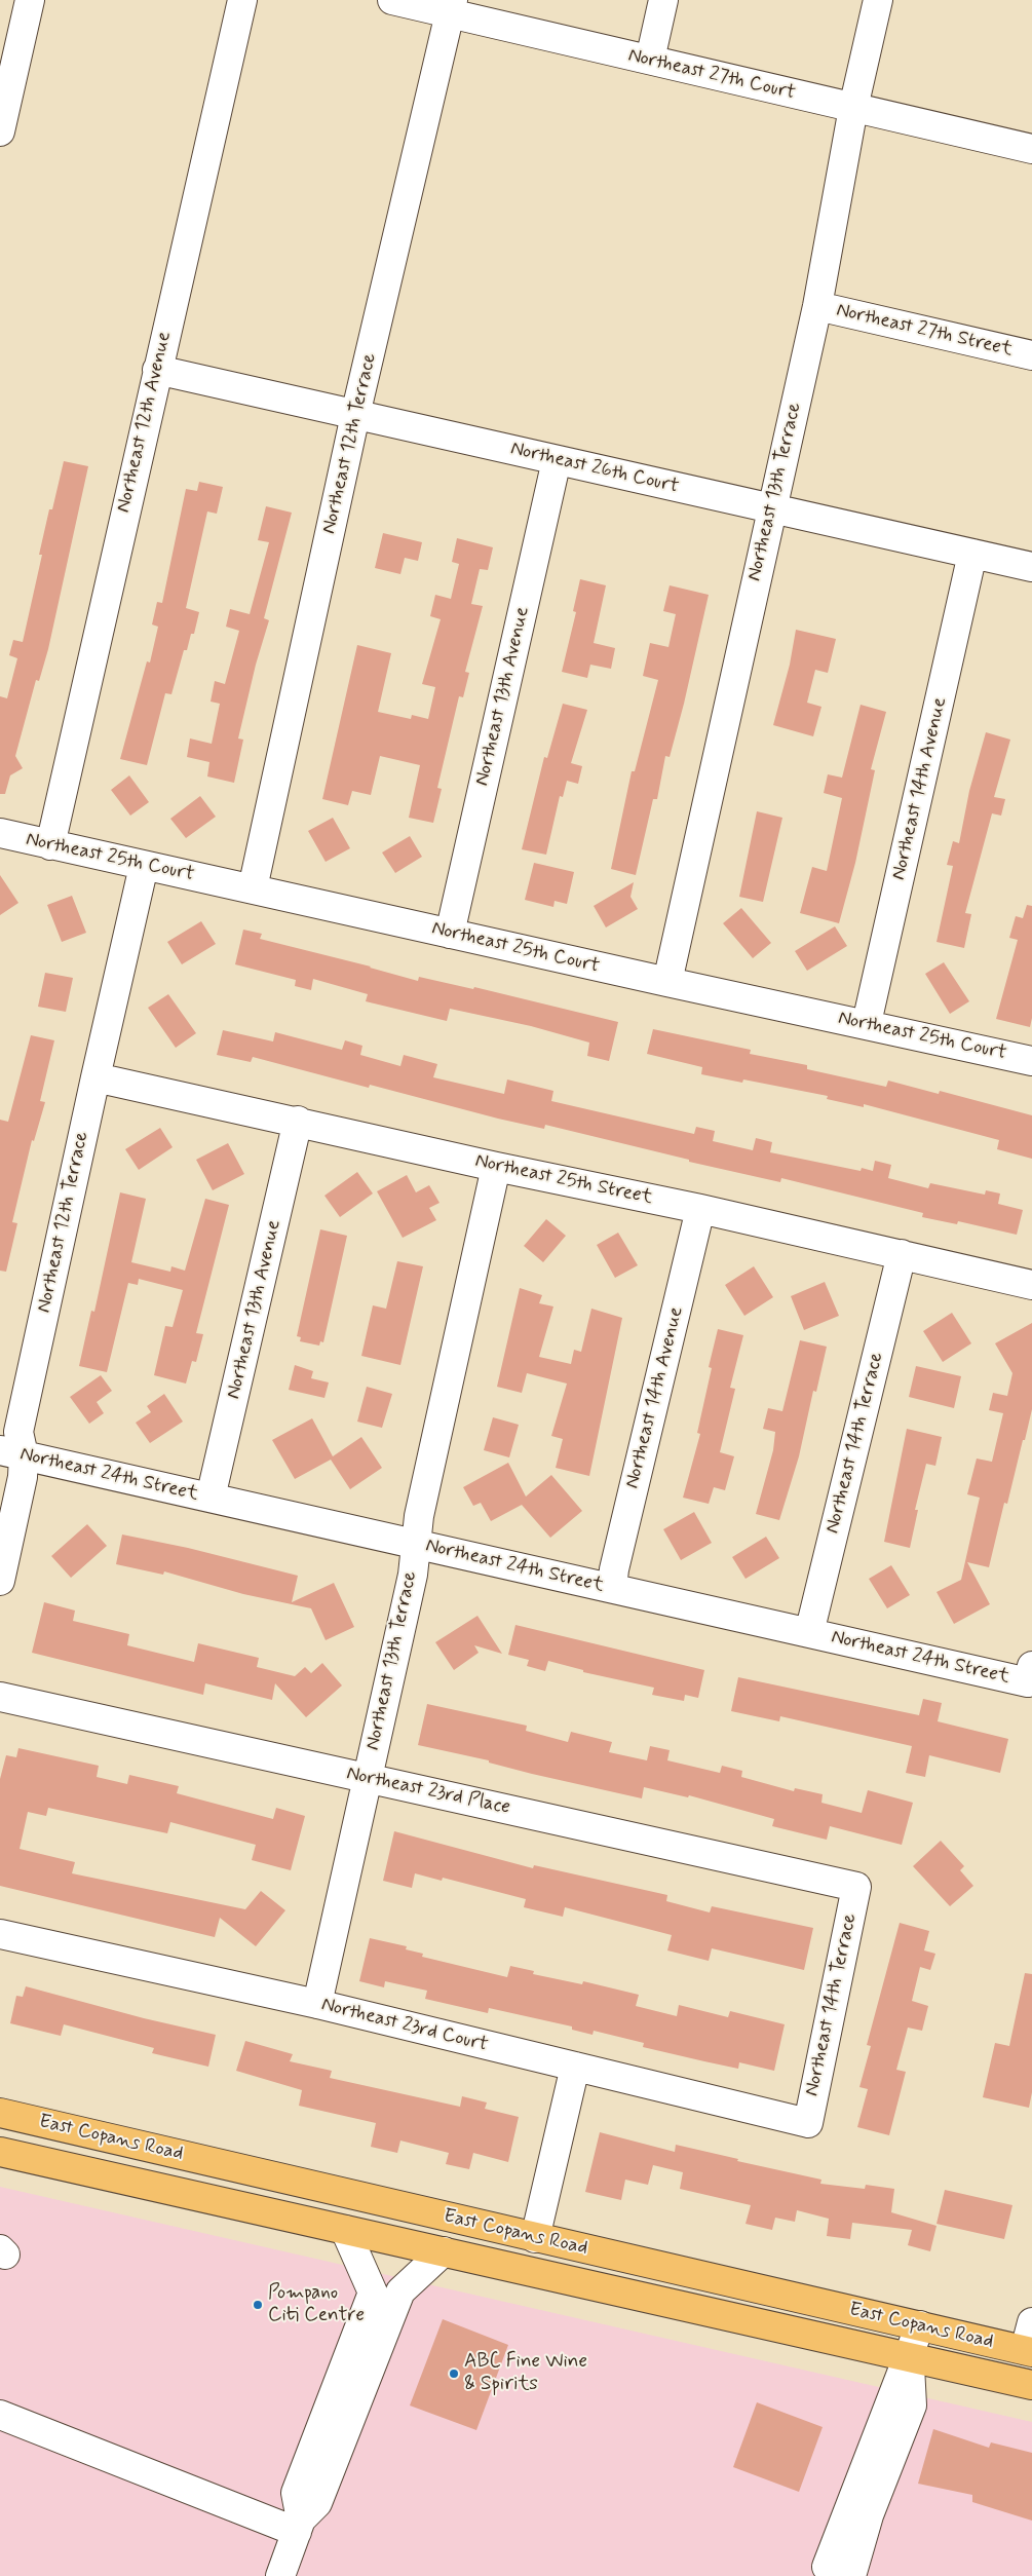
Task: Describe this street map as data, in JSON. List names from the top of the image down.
{
  "streets": {
    "main road": ["East Copans Road"],
    "street": [
      "Northeast 27th Court",
      "Northeast 27th Street",
      "Northeast 12th Avenue",
      "Northeast 12th Terrace",
      "Northeast 26th Court",
      "Northeast 13th Terrace",
      "Northeast 13th Avenue",
      "Northeast 14th Avenue",
      "Northeast 25th Court",
      "Northeast 25th Street",
      "Northeast 14th Terrace",
      "Northeast 24th Street",
      "Northeast 23rd Place",
      "Northeast 23rd Court"
    ]
  },
  "crossings": [
    ["Northeast 27th Court", "Northeast 12th Terrace"],
    ["Northeast 27th Court", "Northeast 13th Terrace"],
    ["Northeast 27th Street", "Northeast 13th Terrace"],
    ["Northeast 12th Avenue", "Northeast 26th Court"],
    ["Northeast 12th Avenue", "Northeast 25th Court"],
    ["Northeast 12th Terrace", "Northeast 26th Court"],
    ["Northeast 12th Terrace", "Northeast 25th Court"],
    ["Northeast 12th Terrace", "Northeast 25th Street"],
    ["Northeast 12th Terrace", "Northeast 24th Street"],
    ["Northeast 26th Court", "Northeast 13th Terrace"],
    ["Northeast 26th Court", "Northeast 13th Avenue"],
    ["Northeast 26th Court", "Northeast 14th Avenue"],
    ["Northeast 13th Terrace", "Northeast 25th Court"],
    ["Northeast 13th Terrace", "Northeast 25th Street"],
    ["Northeast 13th Terrace", "Northeast 24th Street"],
    ["Northeast 13th Terrace", "Northeast 23rd Place"],
    ["Northeast 13th Terrace", "Northeast 23rd Court"],
    ["Northeast 13th Avenue", "Northeast 25th Court"],
    ["Northeast 13th Avenue", "Northeast 25th Street"],
    ["Northeast 13th Avenue", "Northeast 24th Street"],
    ["Northeast 14th Avenue", "Northeast 25th Court"],
    ["Northeast 14th Avenue", "Northeast 25th Street"],
    ["Northeast 14th Avenue", "Northeast 24th Street"],
    ["Northeast 25th Street", "Northeast 14th Terrace"],
    ["Northeast 14th Terrace", "Northeast 24th Street"],
    ["Northeast 14th Terrace", "Northeast 23rd Place"],
    ["Northeast 14th Terrace", "Northeast 23rd Court"]
  ],
  "places": ["Pompano Citi Centre", "ABC Fine Wine & Spirits"]
}
